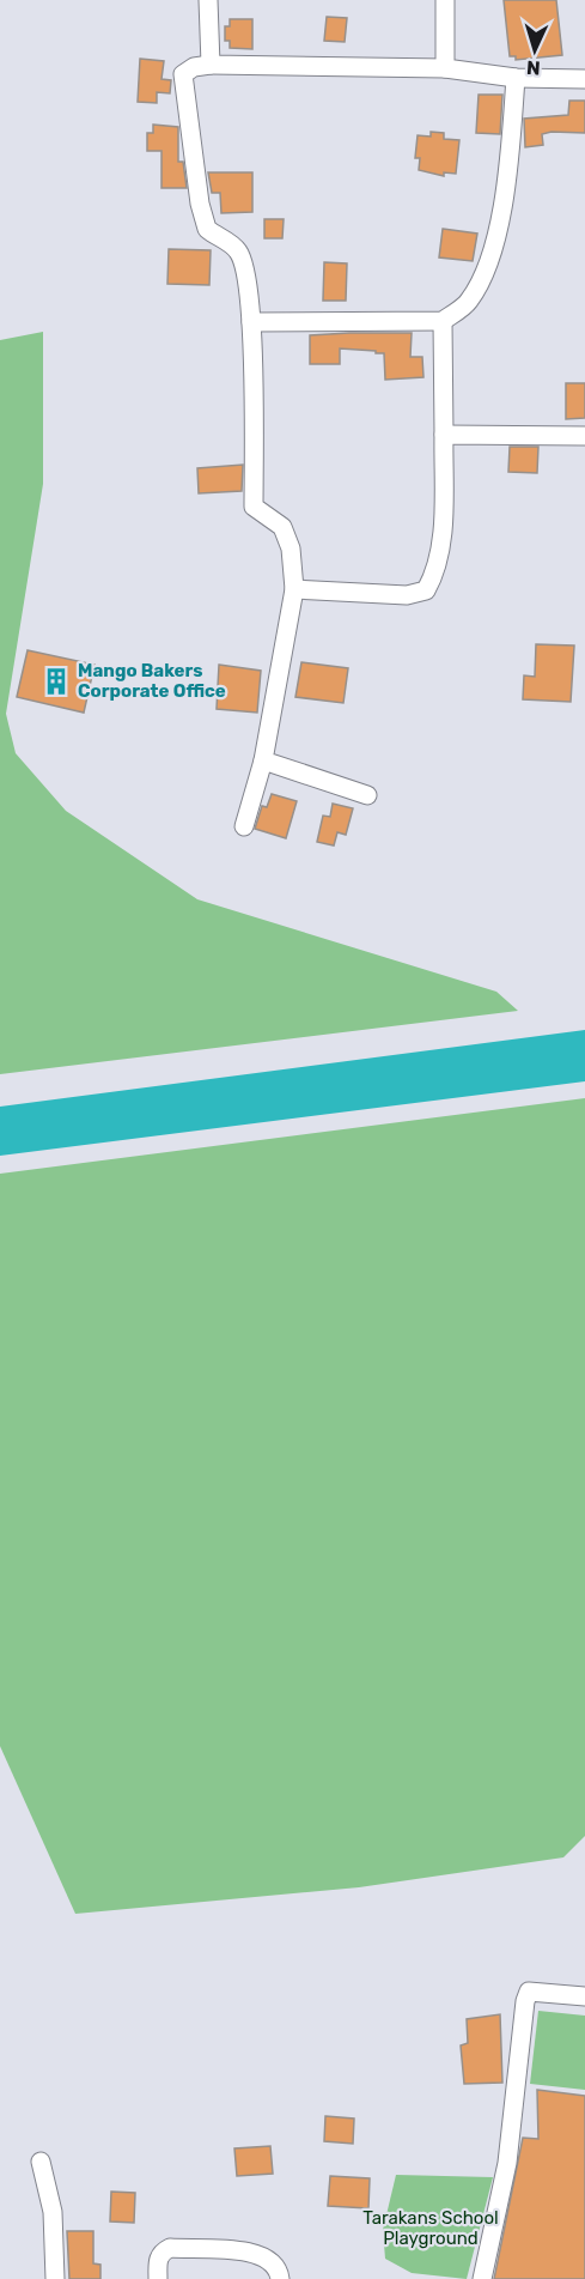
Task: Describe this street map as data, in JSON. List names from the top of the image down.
{
  "parks": ["Tarakans School Playground"],
  "places": {
    "building": ["Mango Bakers Corporate Office"]
  },
  "north": "bottom"
}
